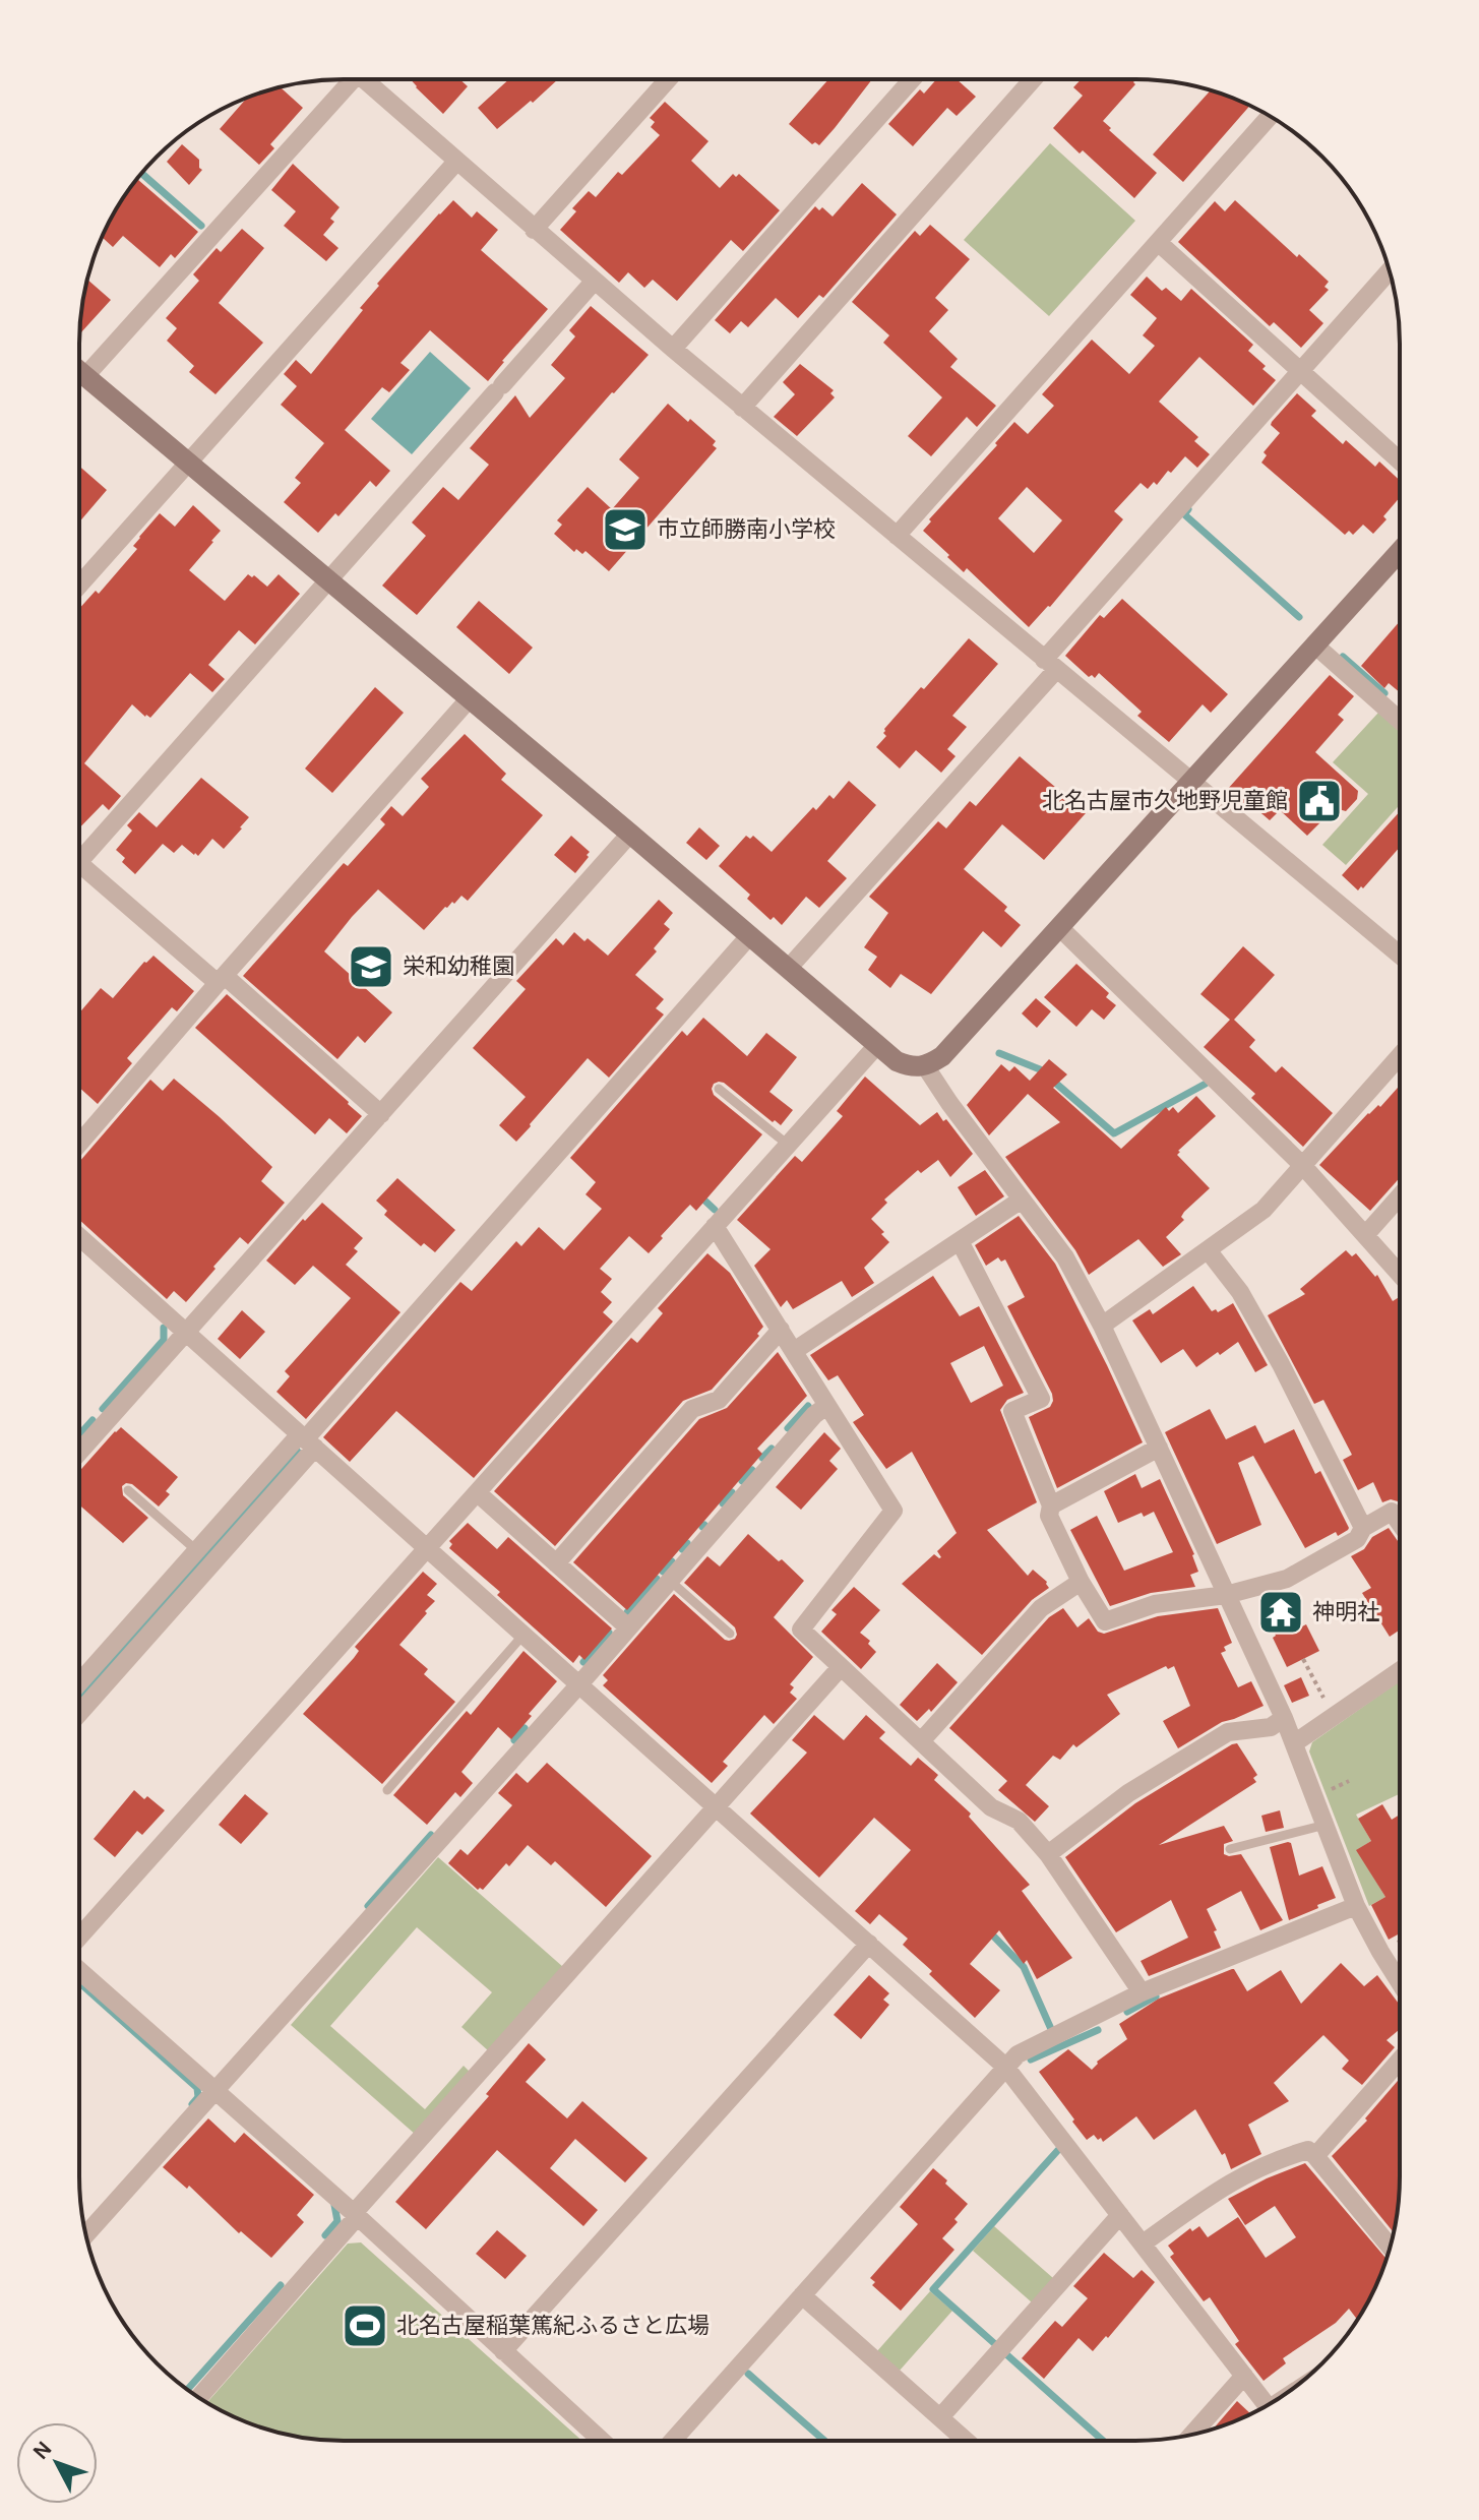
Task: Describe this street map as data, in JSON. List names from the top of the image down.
{
  "places": {
    "school or university": ["市立師勝南小学校", "栄和幼稚園"],
    "public building": ["北名古屋市久地野児童館"],
    "temple": ["神明社"],
    "sports": ["北名古屋稲葉篤紀ふるさと広場"]
  },
  "north": "top left"
}
